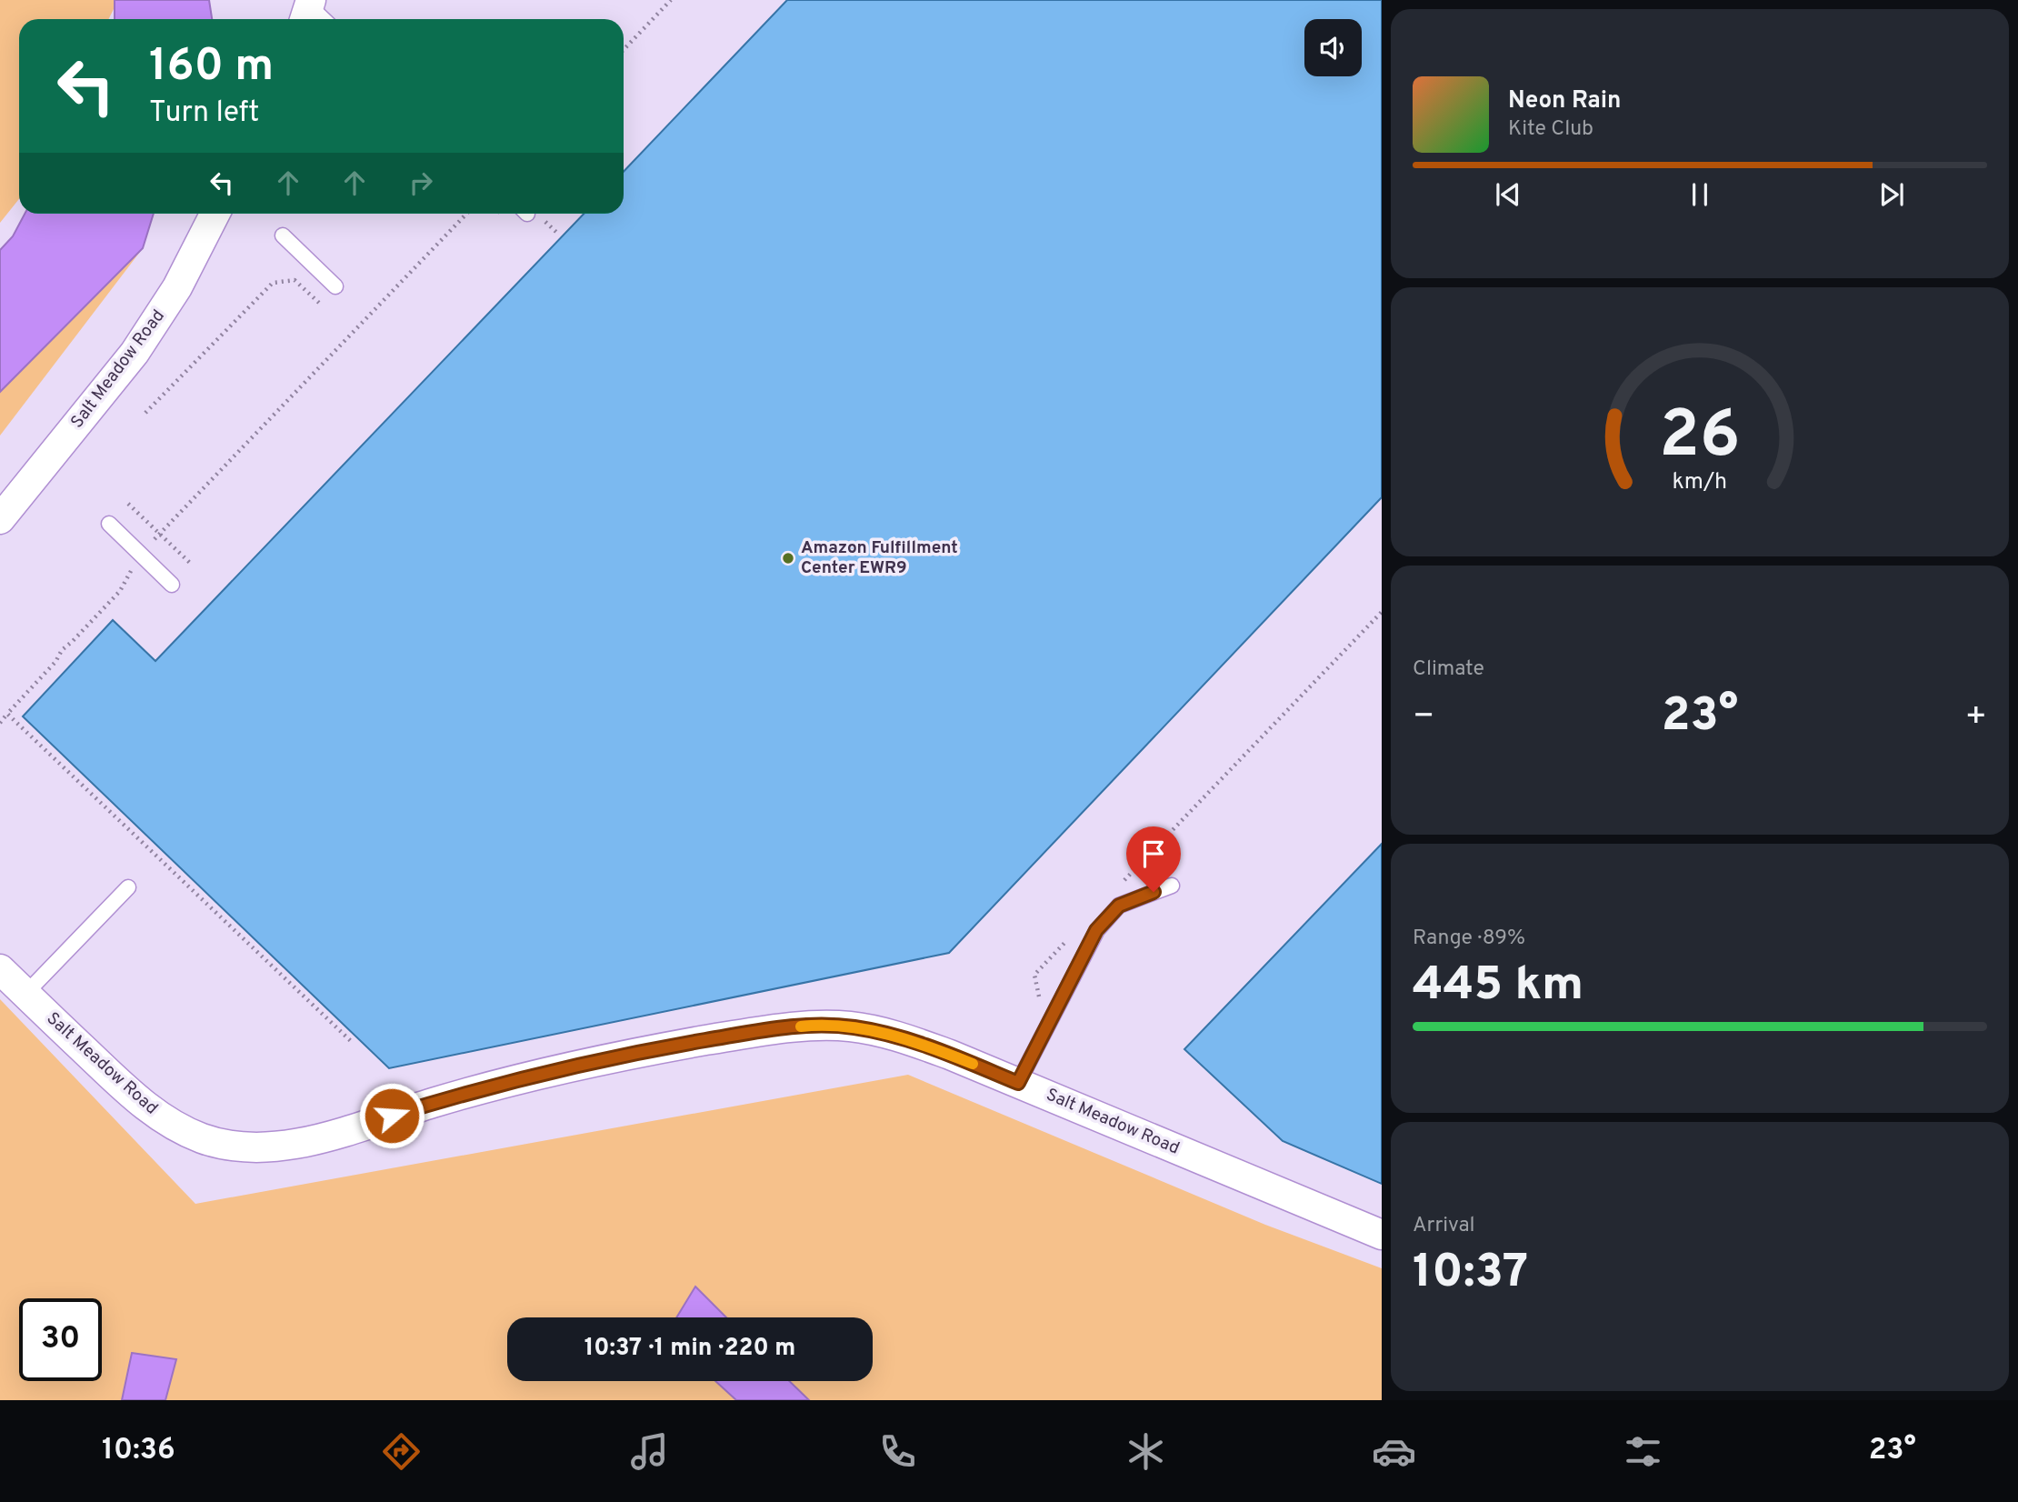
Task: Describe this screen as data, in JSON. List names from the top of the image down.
{
  "streets": {
    "street": ["Salt Meadow Road"]
  },
  "places": ["Amazon Fulfillment Center EWR9"],
  "page": {
    "turn": ["160 m", "Turn left"],
    "song": ["Neon Rain", "Kite Club"],
    "tile": [
      "Climate",
      ["Range · 89%", "445 km"],
      ["Arrival", "10:37"]
    ],
    "heat": ["−", "23°", "+"],
    "limit": "30",
    "trip": "10:37 · 1 min · 220 m",
    "tabs": ["10:36", "23°"],
    "gauge": ["26", "km/h"]
  }
}
